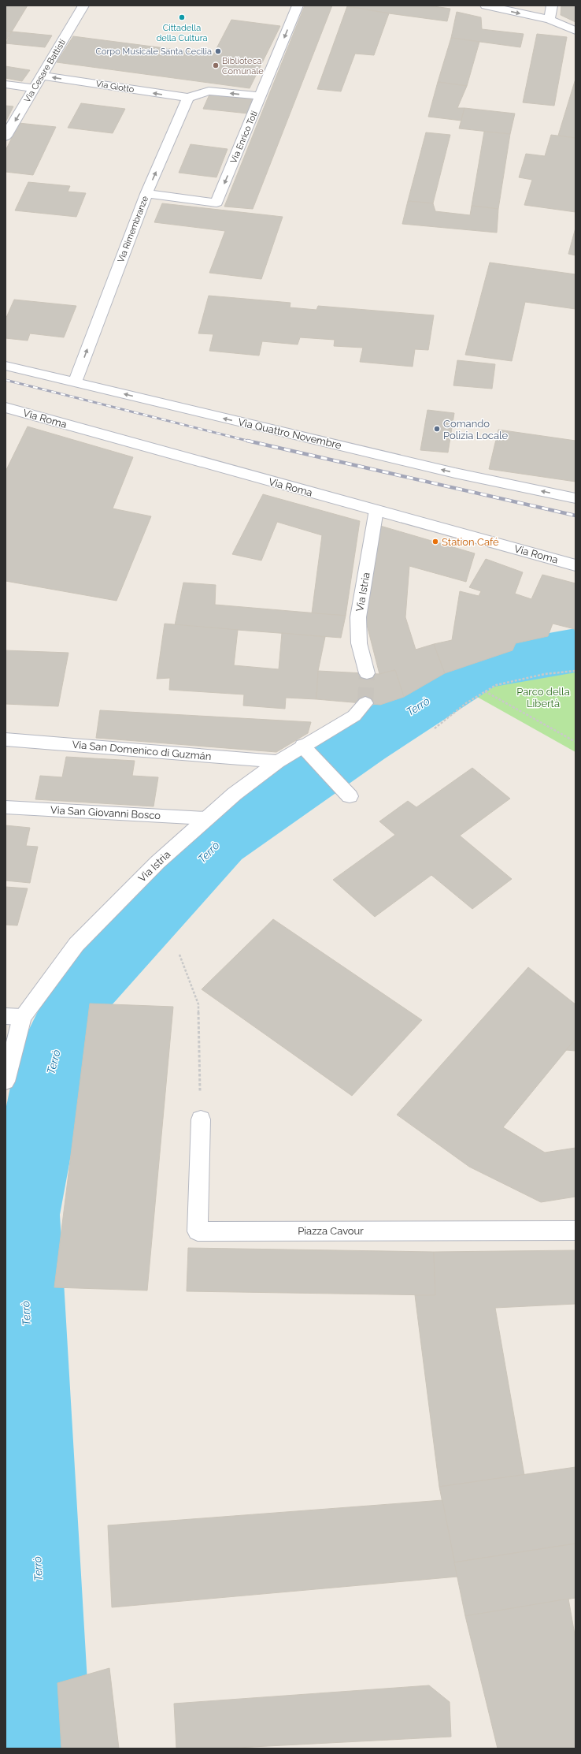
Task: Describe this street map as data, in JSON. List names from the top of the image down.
{
  "streets": {
    "street": [
      "Via Cesare Battisti",
      "Via Giotto",
      "Via Enrico Toti",
      "Via Rimembranze",
      "Via Roma",
      "Via Quattro Novembre",
      "Via Istria",
      "Via San Domenico di Guzmán",
      "Via San Giovanni Bosco",
      "Piazza Cavour"
    ]
  },
  "crossings": [
    ["Via Cesare Battisti", "Via Giotto"],
    ["Via Giotto", "Via Rimembranze"],
    ["Via Enrico Toti", "Via Rimembranze"],
    ["Via Rimembranze", "Via Quattro Novembre"],
    ["Via Roma", "Via Istria"],
    ["Via Istria", "Via San Domenico di Guzmán"],
    ["Via Istria", "Via San Giovanni Bosco"]
  ],
  "one_way": [
    "Via Cesare Battisti",
    "Via Giotto",
    "Via Enrico Toti",
    "Via Rimembranze",
    "Via Quattro Novembre"
  ],
  "water": ["Terrò"],
  "parks": ["Parco della Libertà"],
  "places": [
    "Cittadella della Cultura",
    "Corpo Musicale Santa Cecilia",
    "Biblioteca Comunale",
    "Comando Polizia Locale",
    "Station Café"
  ]
}
